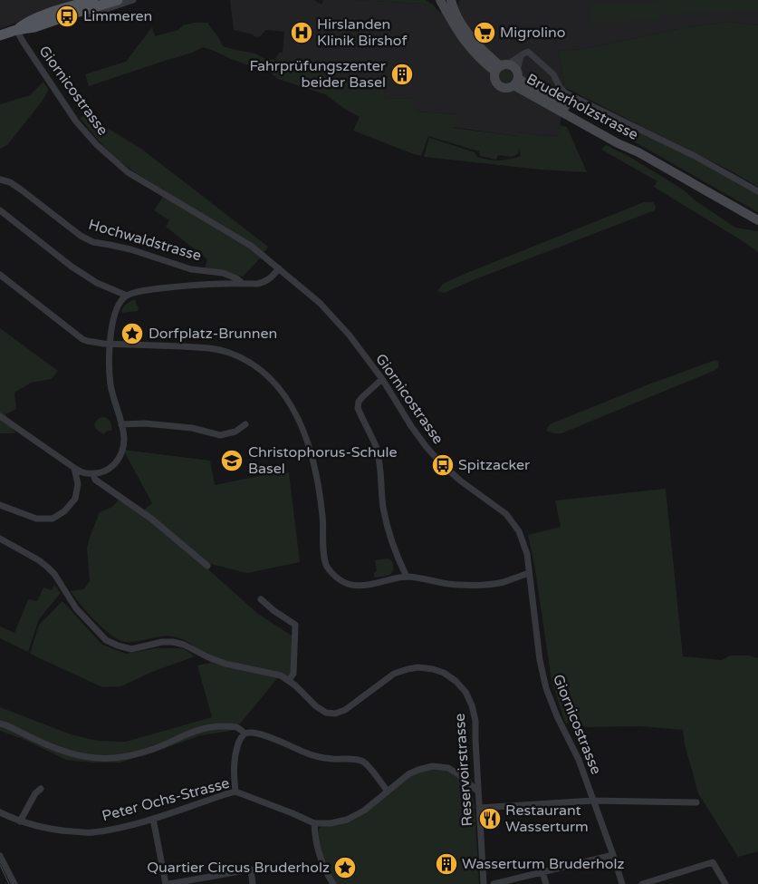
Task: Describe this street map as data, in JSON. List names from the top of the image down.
{
  "streets": {
    "main road": ["Bruderholzstrasse"],
    "street": [
      "Giornicostrasse",
      "Hochwaldstrasse",
      "Reservoirstrasse",
      "Peter Ochs-Strasse"
    ]
  },
  "crossings": [
    ["Reservoirstrasse", "Peter Ochs-Strasse"]
  ],
  "places": {
    "bus stop": ["Limmeren", "Spitzacker"],
    "hospital": ["Hirslanden Klinik Birshof"],
    "supermarket": ["Migrolino"],
    "building": ["Fahrprüfungszenter beider Basel", "Wasserturm Bruderholz"],
    "place": ["Dorfplatz-Brunnen", "Quartier Circus Bruderholz"],
    "school or university": ["Christophorus-Schule Basel"],
    "restaurant": ["Restaurant Wasserturm"]
  }
}
